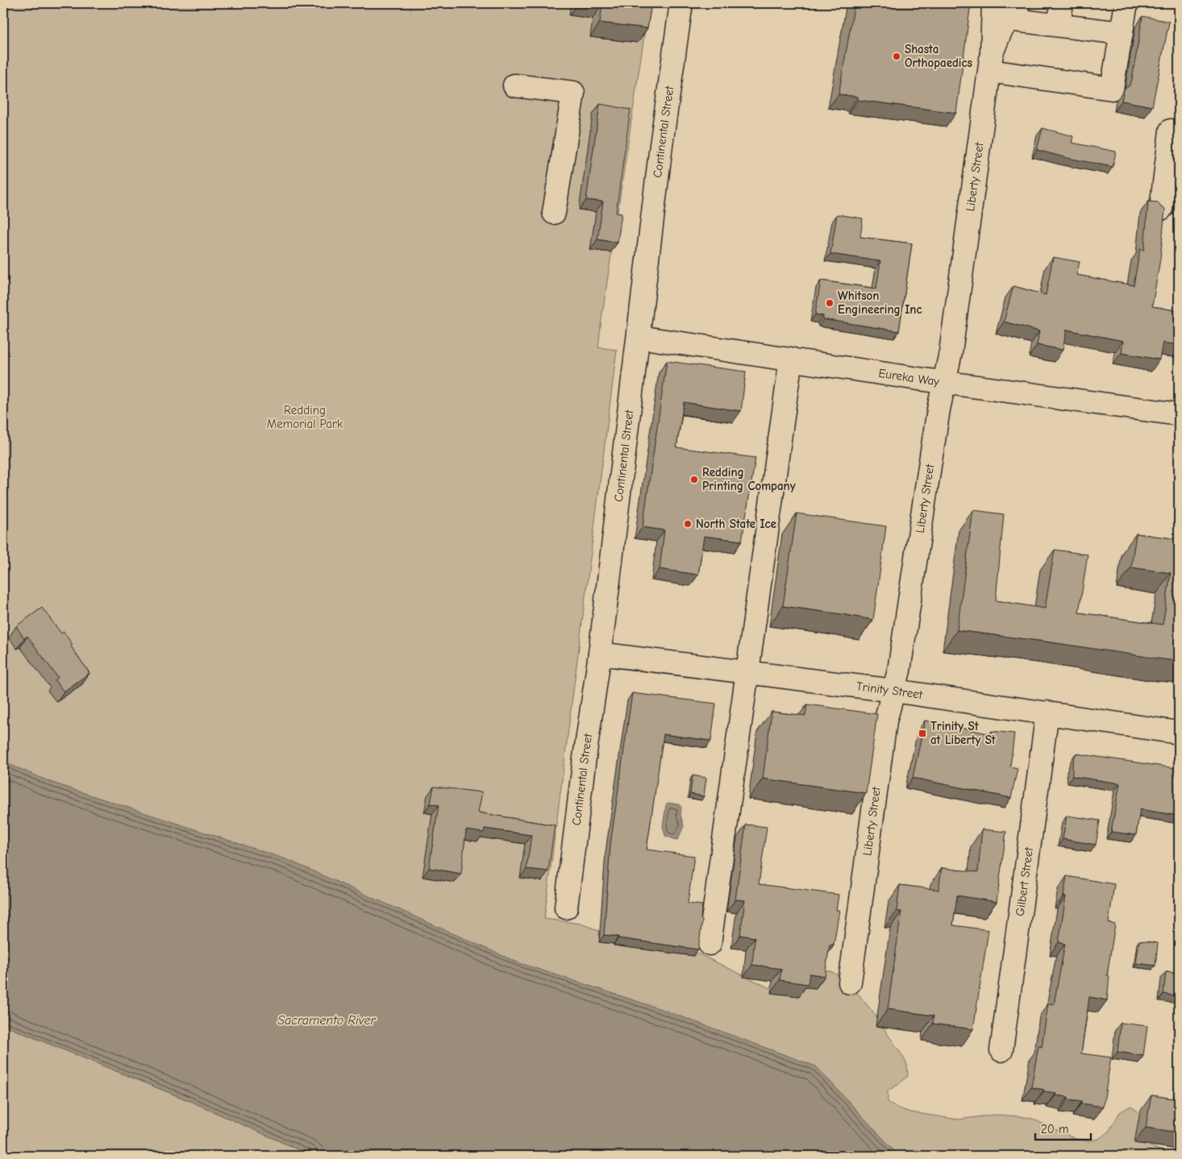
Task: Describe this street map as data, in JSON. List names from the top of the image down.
{
  "streets": {
    "main road": [
      "Continental Street",
      "Liberty Street",
      "Eureka Way",
      "Trinity Street",
      "Gilbert Street"
    ]
  },
  "crossings": [
    ["Continental Street", "Eureka Way"],
    ["Continental Street", "Trinity Street"],
    ["Liberty Street", "Eureka Way"],
    ["Liberty Street", "Trinity Street"],
    ["Trinity Street", "Gilbert Street"]
  ],
  "water": ["Sacramento River"],
  "parks": ["Redding Memorial Park"],
  "places": {
    "other": [
      "Shasta Orthopaedics",
      "Whitson Engineering Inc",
      "Redding Printing Company",
      "North State Ice"
    ],
    "transit": ["Trinity St at Liberty St"]
  },
  "scale_bar": "20 m"
}
